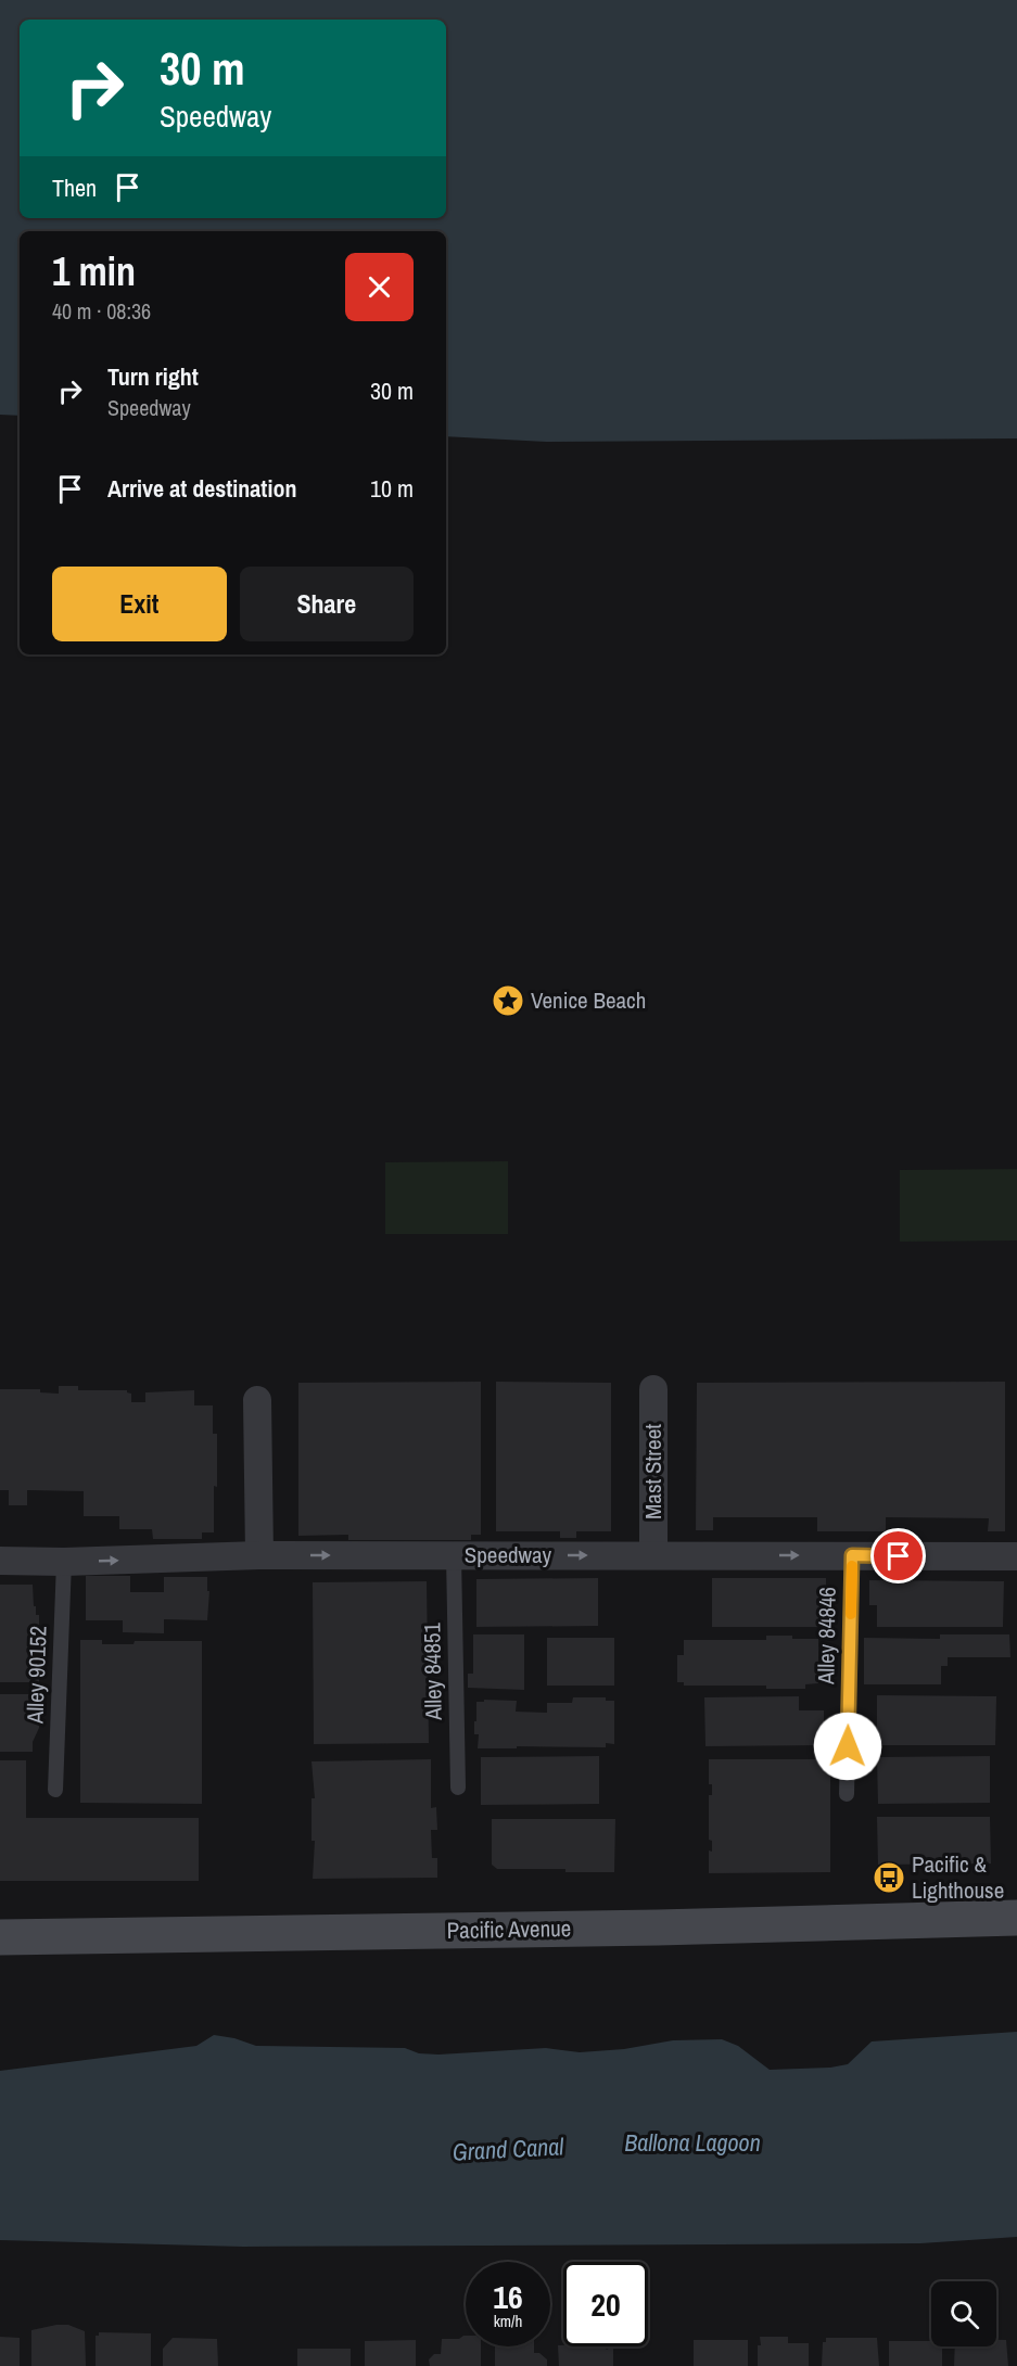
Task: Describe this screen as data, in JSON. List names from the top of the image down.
{
  "streets": {
    "street": ["Mast Street", "Speedway", "Pacific Avenue"],
    "lane": ["Alley 84846", "Alley 84851", "Alley 90152"]
  },
  "crossings": [
    ["Mast Street", "Speedway"],
    ["Speedway", "Alley 84846"],
    ["Speedway", "Alley 84851"],
    ["Speedway", "Alley 90152"]
  ],
  "one_way": ["Speedway"],
  "water": ["Ballona Lagoon", "Grand Canal"],
  "places": {
    "place": ["Venice Beach"],
    "bus stop": ["Pacific & Lighthouse"]
  },
  "page": {
    "turn": ["30 m", "Speedway"],
    "then": "Then",
    "heading": ["1 min", "40 m · 08:36"],
    "list": [
      {
        "name": "Turn right",
        "note": "Speedway",
        "value": "30 m"
      },
      {
        "name": "Arrive at destination",
        "value": "10 m"
      }
    ],
    "buttons": ["Exit", "Share"],
    "speed": "16 km/h",
    "limit": "20"
  }
}
